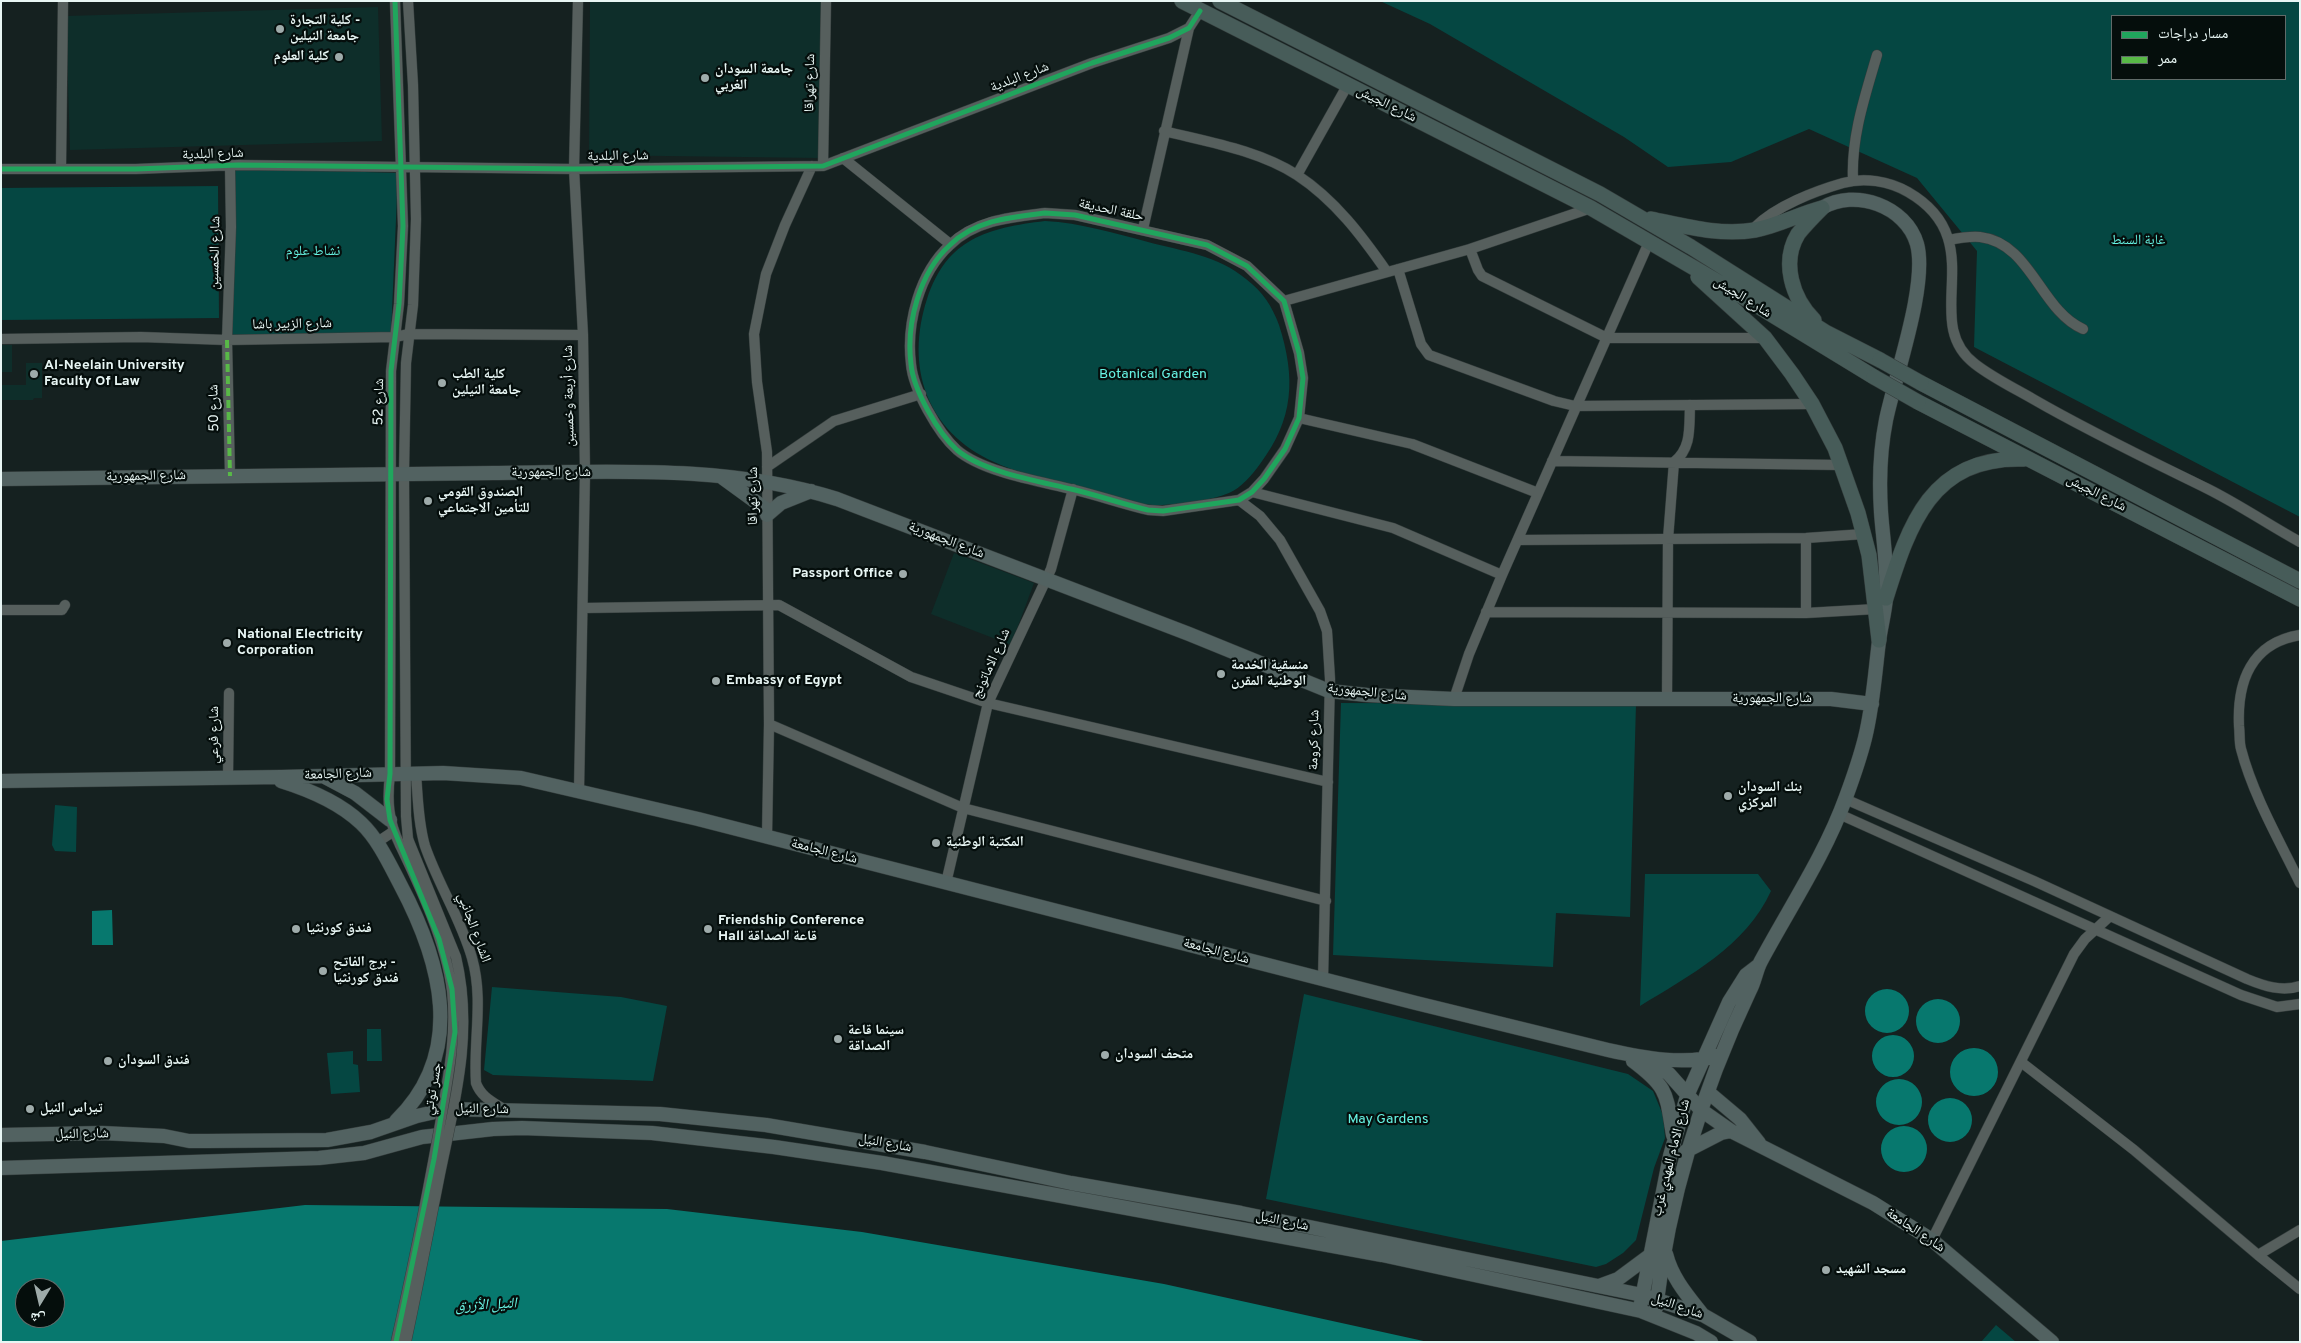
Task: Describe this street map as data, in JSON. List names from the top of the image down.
{
  "streets": {
    "highway": ["شارع الجيش"],
    "main road": [
      "شارع الجمهورية",
      "شارع الجامعة",
      "شارع النيل",
      "شارع الامام المهدي غرب"
    ],
    "street": [
      "شارع البلدية",
      "شارع تهراقا",
      "حلقة الحديقة",
      "شارع الخمسين",
      "شارع الزبير باشا",
      "شارع أربعة وخمسين",
      "شارع 52",
      "شارع 50",
      "شارع الاماتونج",
      "شارع فرعي",
      "شارع كرومة",
      "الشارع الجانبي",
      "جسر توتي"
    ]
  },
  "crossings": [
    ["شارع البلدية", "شارع تهراقا"],
    ["شارع البلدية", "شارع الخمسين"],
    ["شارع البلدية", "شارع أربعة وخمسين"],
    ["شارع البلدية", "شارع 52"],
    ["شارع تهراقا", "شارع الجمهورية"],
    ["شارع تهراقا", "شارع الجامعة"],
    ["حلقة الحديقة", "شارع الاماتونج"],
    ["حلقة الحديقة", "شارع كرومة"],
    ["شارع الخمسين", "شارع الزبير باشا"],
    ["شارع الخمسين", "شارع 50"],
    ["شارع الزبير باشا", "شارع أربعة وخمسين"],
    ["شارع الزبير باشا", "شارع 52"],
    ["شارع الزبير باشا", "شارع 50"],
    ["شارع أربعة وخمسين", "شارع الجمهورية"],
    ["شارع أربعة وخمسين", "شارع الجامعة"],
    ["شارع 52", "شارع الجمهورية"],
    ["شارع 52", "شارع الجامعة"],
    ["شارع 52", "الشارع الجانبي"],
    ["شارع 52", "جسر توتي"],
    ["شارع 50", "شارع الجمهورية"],
    ["شارع الجمهورية", "شارع الاماتونج"],
    ["شارع الجمهورية", "شارع كرومة"],
    ["شارع الجمهورية", "شارع الامام المهدي غرب"],
    ["شارع الاماتونج", "شارع الجامعة"],
    ["شارع فرعي", "شارع الجامعة"],
    ["شارع كرومة", "شارع الجامعة"],
    ["شارع الجامعة", "الشارع الجانبي"],
    ["شارع الجامعة", "شارع الامام المهدي غرب"],
    ["الشارع الجانبي", "شارع النيل"],
    ["شارع النيل", "شارع الامام المهدي غرب"]
  ],
  "water": ["النيل الأزرق"],
  "parks": [
    "غابة السنط",
    "نشاط علوم",
    "Botanical Garden",
    "May Gardens"
  ],
  "places": [
    "كلية التجارة - جامعة النيلين",
    "كلية العلوم",
    "جامعة السودان الغربي",
    "Al-Neelain University Faculty Of Law",
    "كلية الطب جامعة النيلين",
    "الصندوق القومي للتأمين الاجتماعي",
    "Passport Office",
    "National Electricity Corporation",
    "منسقية الخدمة الوطنية المقرن",
    "Embassy of Egypt",
    "بنك السودان المركزي",
    "المكتبة الوطنية",
    "فندق كورنثيا",
    "Friendship Conference Hall قاعة الصداقة",
    "برج الفاتح - فندق كورنثيا",
    "سينما قاعة الصداقة",
    "متحف السودان",
    "فندق السودان",
    "تيراس النيل",
    "مسجد الشهيد"
  ],
  "legend": ["مسار دراجات", "ممر"],
  "north": "bottom"
}
